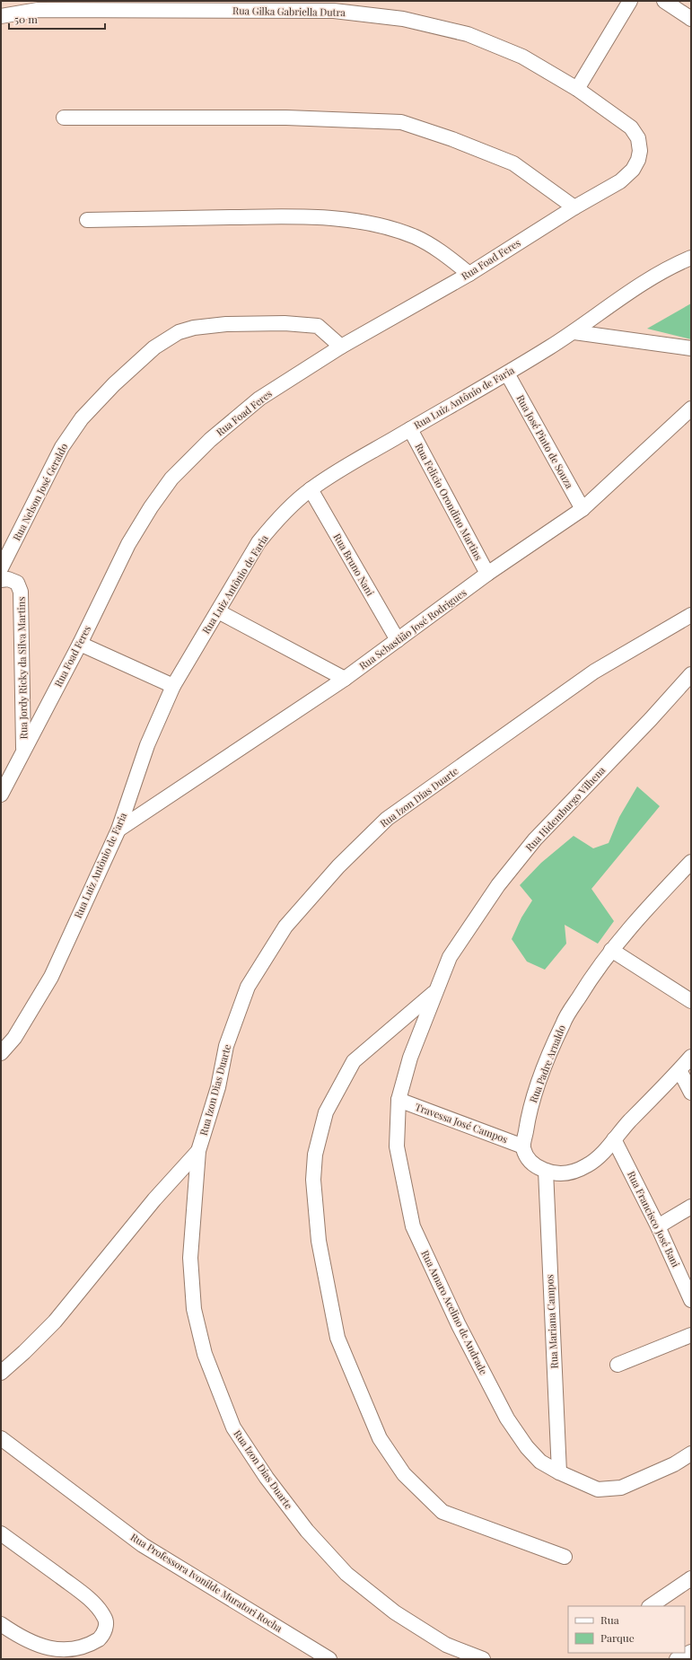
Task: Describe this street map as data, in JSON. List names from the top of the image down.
{
  "streets": {
    "street": [
      "Rua Gilka Gabriella Dutra",
      "Rua Foad Feres",
      "Rua Luiz Antônio de Faria",
      "Rua José Pinto de Souza",
      "Rua Nelson José Geraldo",
      "Rua Felicio Orondino Martins",
      "Rua Bruno Nani",
      "Rua Sebastião José Rodrigues",
      "Rua Jordy Ricky da Silva Martins",
      "Rua Izon Dias Duarte",
      "Rua Hidemburgo Vilhena",
      "Rua Padre Arnaldo",
      "Travessa José Campos",
      "Rua Francisco José Bani",
      "Rua Amaro Acelino de Andrade",
      "Rua Mariana Campos",
      "Rua Professora Ivonilde Muratori Rocha"
    ]
  },
  "crossings": [
    ["Rua Gilka Gabriella Dutra", "Rua Foad Feres"],
    ["Rua Foad Feres", "Rua Nelson José Geraldo"],
    ["Rua Foad Feres", "Rua Jordy Ricky da Silva Martins"],
    ["Rua Luiz Antônio de Faria", "Rua José Pinto de Souza"],
    ["Rua Luiz Antônio de Faria", "Rua Felicio Orondino Martins"],
    ["Rua Luiz Antônio de Faria", "Rua Bruno Nani"],
    ["Rua Luiz Antônio de Faria", "Rua Sebastião José Rodrigues"],
    ["Rua José Pinto de Souza", "Rua Sebastião José Rodrigues"],
    ["Rua Felicio Orondino Martins", "Rua Sebastião José Rodrigues"],
    ["Rua Bruno Nani", "Rua Sebastião José Rodrigues"],
    ["Rua Hidemburgo Vilhena", "Rua Amaro Acelino de Andrade"],
    ["Rua Padre Arnaldo", "Travessa José Campos"],
    ["Travessa José Campos", "Rua Amaro Acelino de Andrade"],
    ["Rua Amaro Acelino de Andrade", "Rua Mariana Campos"]
  ],
  "legend": ["Rua", "Parque"],
  "scale_bar": "50 m"
}
